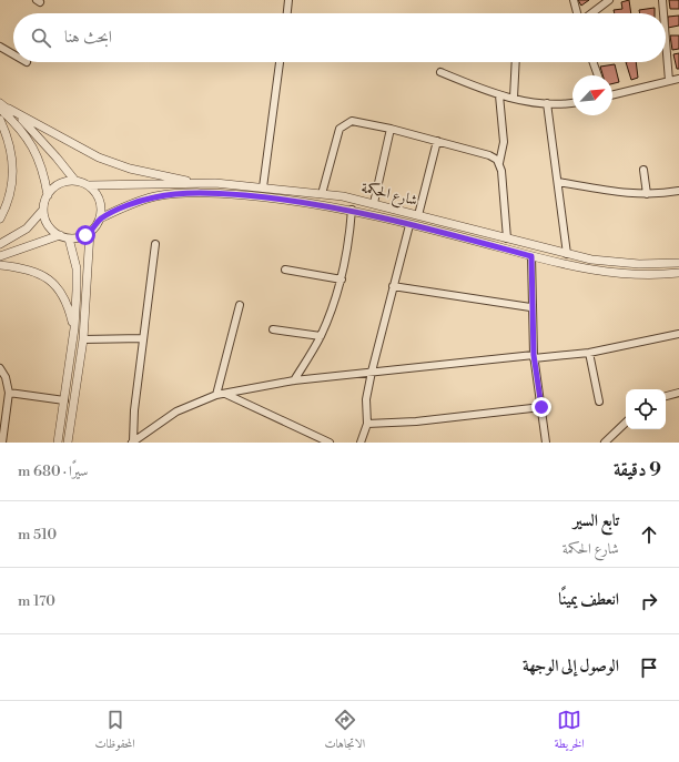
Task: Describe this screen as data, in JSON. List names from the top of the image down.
{
  "streets": {
    "street": ["شارع الحكمة"]
  },
  "north": "top right",
  "page": {
    "search": "ابحث هنا",
    "heading": ["9 دقيقة", "سيرًا · 680 m"],
    "list": [
      ["تابع السير", "شارع الحكمة", "510 m"],
      ["انعطف يمينًا", "170 m"],
      "الوصول إلى الوجهة"
    ],
    "nav": ["الخريطة", "الاتجاهات", "المحفوظات"]
  }
}
